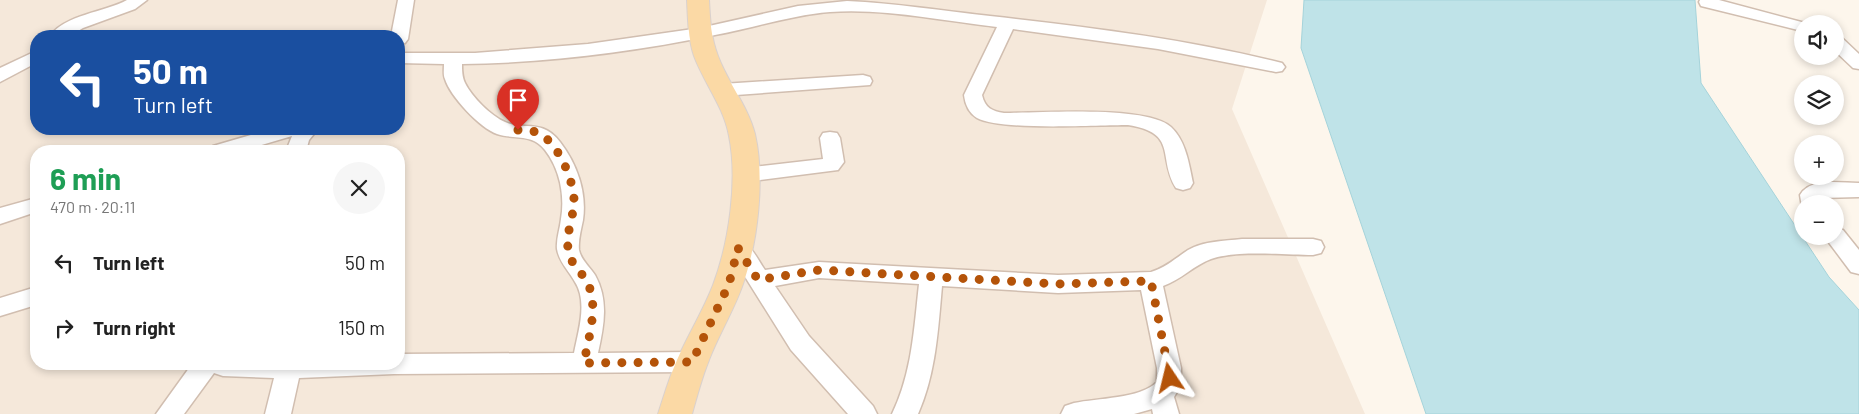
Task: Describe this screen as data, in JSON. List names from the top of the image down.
{
  "page": {
    "map_buttons": ["+", "−"],
    "turn": ["50 m", "Turn left"],
    "heading": ["6 min", "470 m · 20:11"],
    "list": [
      {
        "name": "Turn left",
        "value": "50 m"
      },
      {
        "name": "Turn right",
        "value": "150 m"
      }
    ]
  }
}
